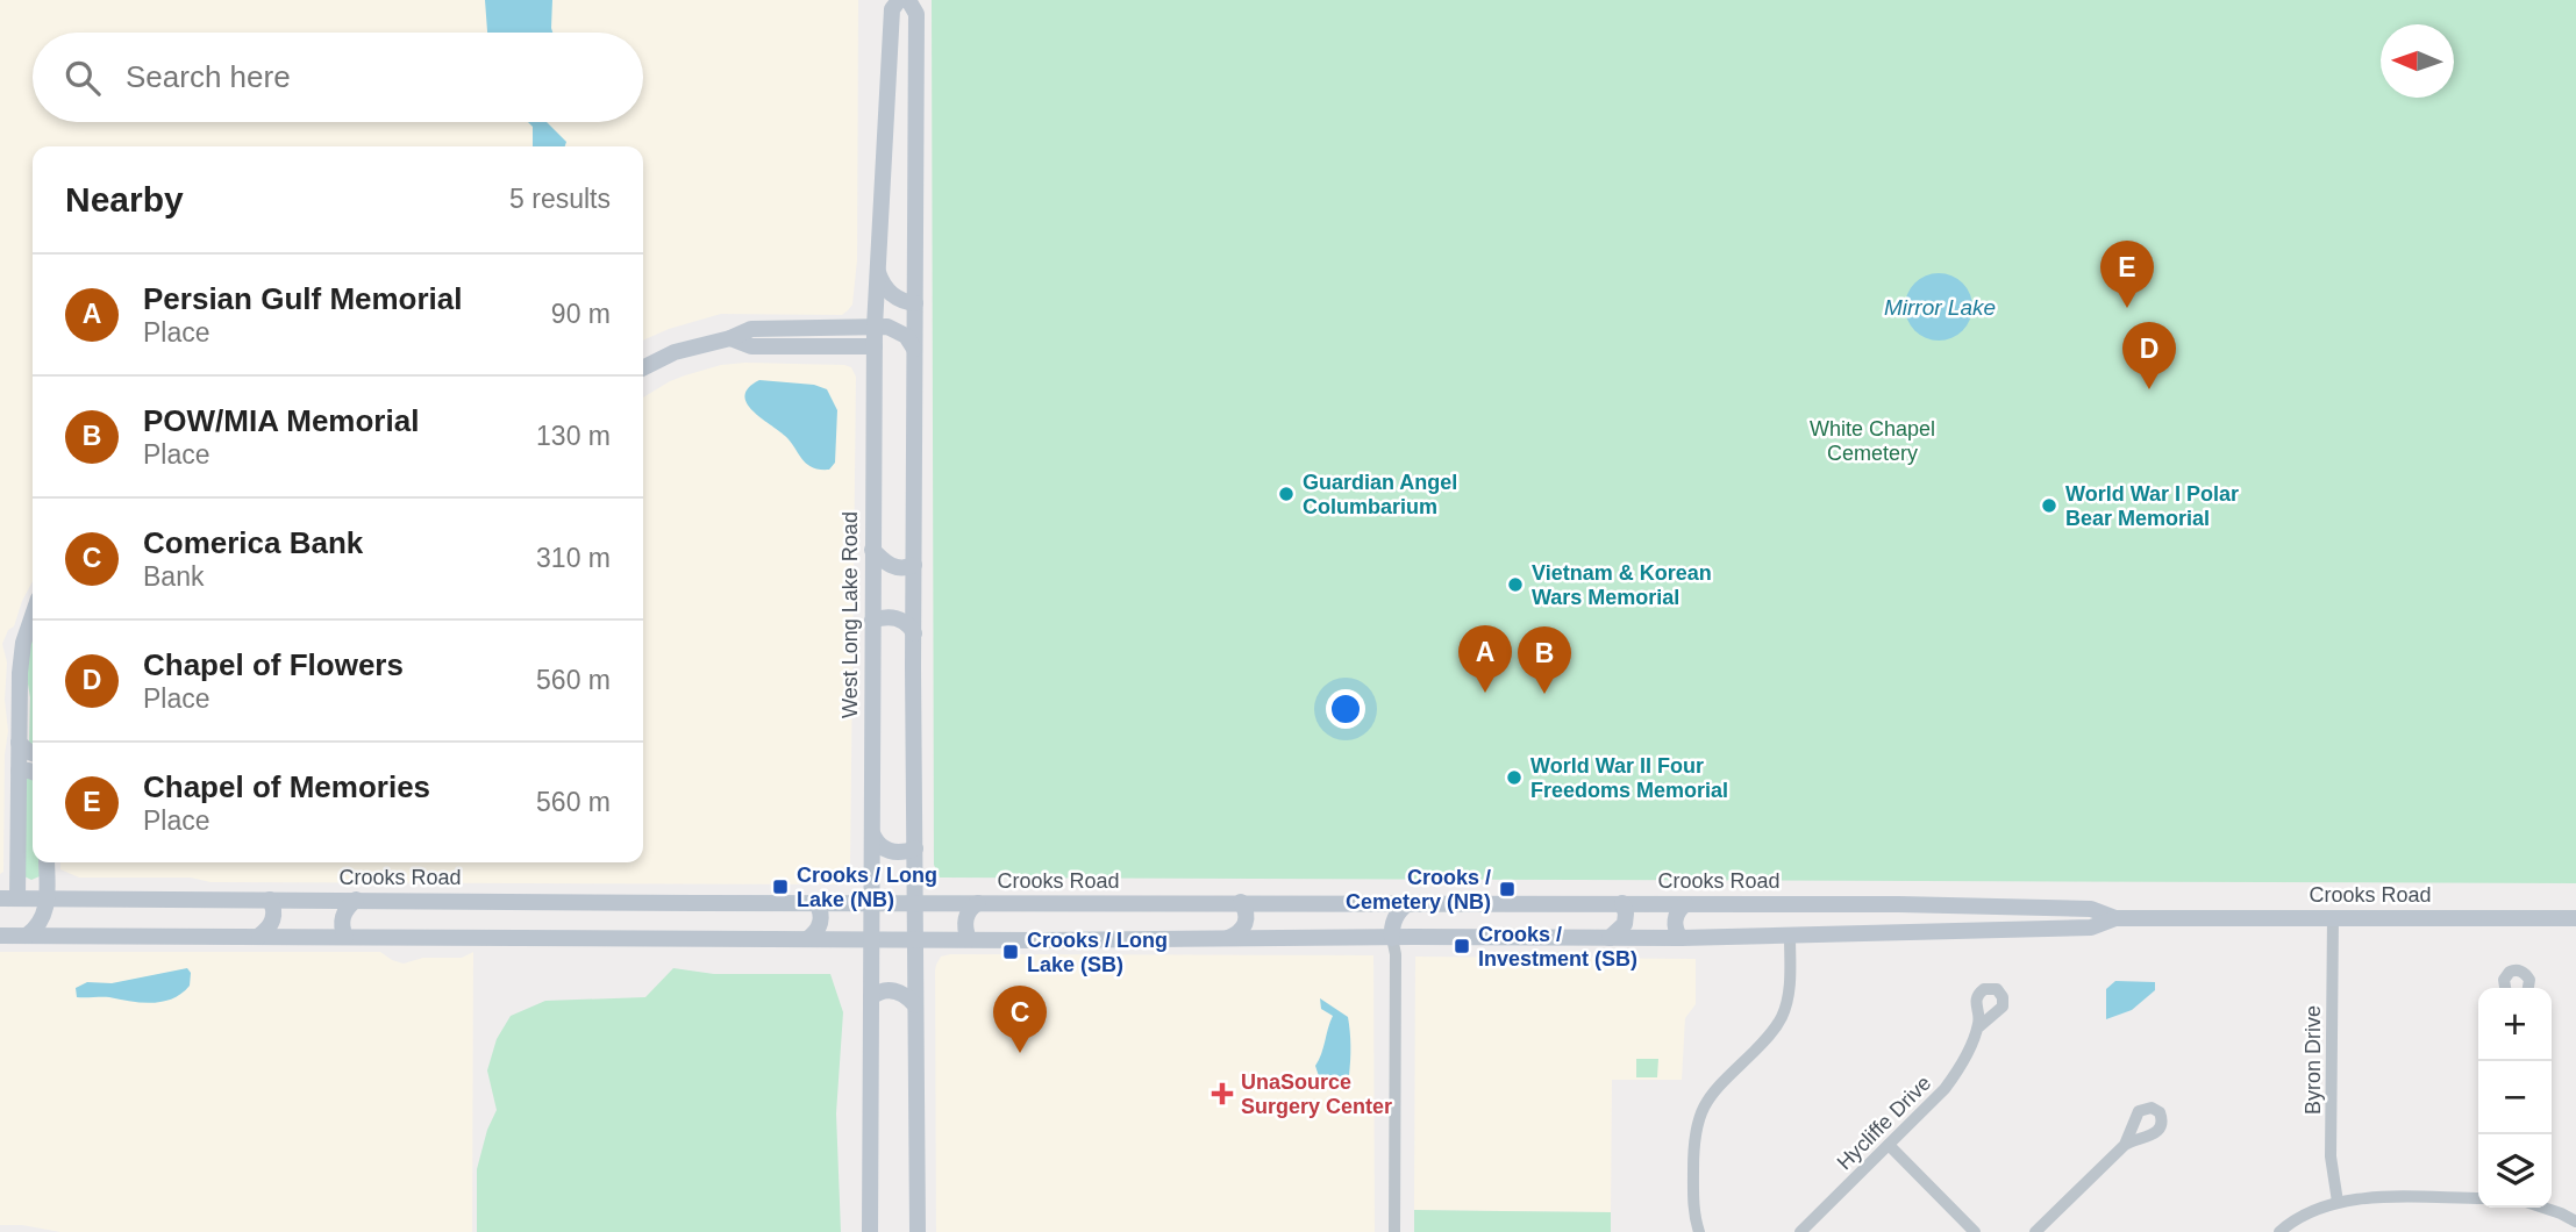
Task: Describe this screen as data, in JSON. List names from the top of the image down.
{
  "streets": {
    "main road": ["West Long Lake Road", "Crooks Road"],
    "street": ["Byron Drive", "Hycliffe Drive"]
  },
  "crossings": [
    ["West Long Lake Road", "Crooks Road"],
    ["Crooks Road", "Byron Drive"]
  ],
  "water": ["Mirror Lake"],
  "parks": ["White Chapel Cemetery"],
  "places": {
    "other": [
      "Guardian Angel Columbarium",
      "World War I Polar Bear Memorial",
      "Vietnam & Korean Wars Memorial",
      "World War II Four Freedoms Memorial"
    ],
    "transit": [
      "Crooks / Long Lake (NB)",
      "Crooks / Cemetery (NB)",
      "Crooks / Investment (SB)",
      "Crooks / Long Lake (SB)"
    ],
    "health": ["UnaSource Surgery Center"]
  },
  "north": "left",
  "page": {
    "search": "Search here",
    "heading": ["Nearby", "5 results"],
    "pins": [
      "E",
      "D",
      "A",
      "B",
      "C"
    ],
    "list": [
      {
        "mark": "A",
        "name": "Persian Gulf Memorial",
        "note": "Place",
        "value": "90 m"
      },
      {
        "mark": "B",
        "name": "POW/MIA Memorial",
        "note": "Place",
        "value": "130 m"
      },
      {
        "mark": "C",
        "name": "Comerica Bank",
        "note": "Bank",
        "value": "310 m"
      },
      {
        "mark": "D",
        "name": "Chapel of Flowers",
        "note": "Place",
        "value": "560 m"
      },
      {
        "mark": "E",
        "name": "Chapel of Memories",
        "note": "Place",
        "value": "560 m"
      }
    ],
    "map_buttons": ["+", "−"]
  }
}
